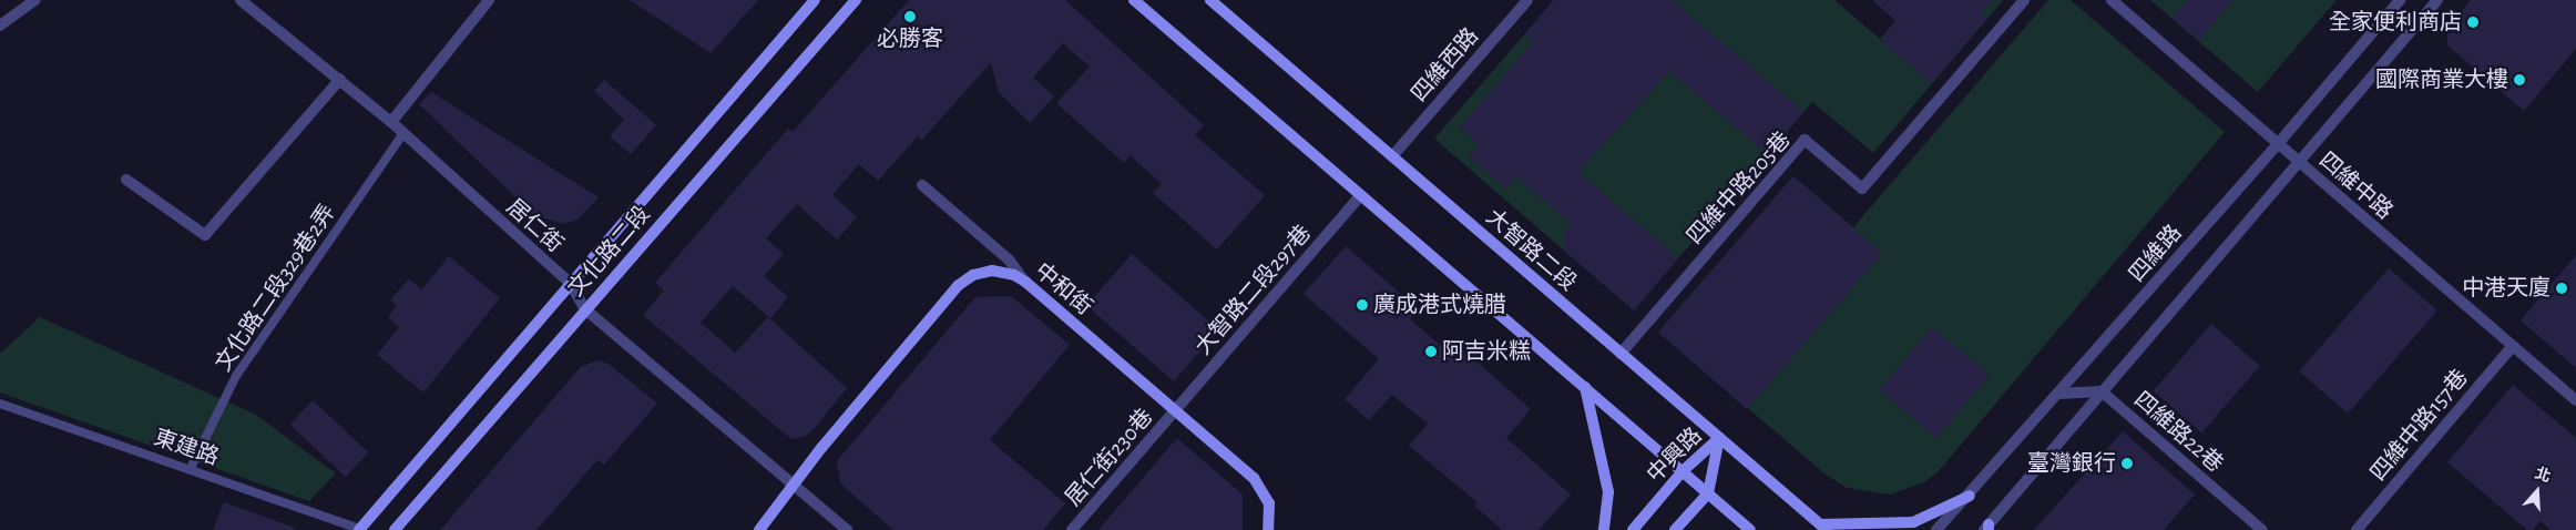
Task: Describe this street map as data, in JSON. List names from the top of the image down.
{
  "streets": {
    "street": [
      "四維西路",
      "四維中路",
      "四維中路205巷",
      "居仁街",
      "大智路二段",
      "文化路二段",
      "四維路",
      "中和街",
      "大智路二段297巷",
      "四維中路157巷",
      "四維路22巷",
      "中興路",
      "居仁街230巷"
    ],
    "lane": ["文化路二段329巷2弄", "東建路"]
  },
  "crossings": [
    ["四維西路", "大智路二段"],
    ["四維中路", "四維路"],
    ["四維中路", "四維中路157巷"],
    ["四維中路205巷", "大智路二段"],
    ["居仁街", "文化路二段"],
    ["居仁街", "文化路二段329巷2弄"],
    ["居仁街", "中和街"],
    ["大智路二段", "中興路"],
    ["文化路二段", "東建路"],
    ["四維路", "四維路22巷"],
    ["文化路二段329巷2弄", "東建路"],
    ["中和街", "大智路二段297巷"],
    ["中和街", "居仁街230巷"],
    ["大智路二段297巷", "居仁街230巷"]
  ],
  "places": [
    "必勝客",
    "全家便利商店",
    "國際商業大樓",
    "中港天廈",
    "廣成港式燒腊",
    "阿吉米糕",
    "臺灣銀行"
  ],
  "north": "top"
}
